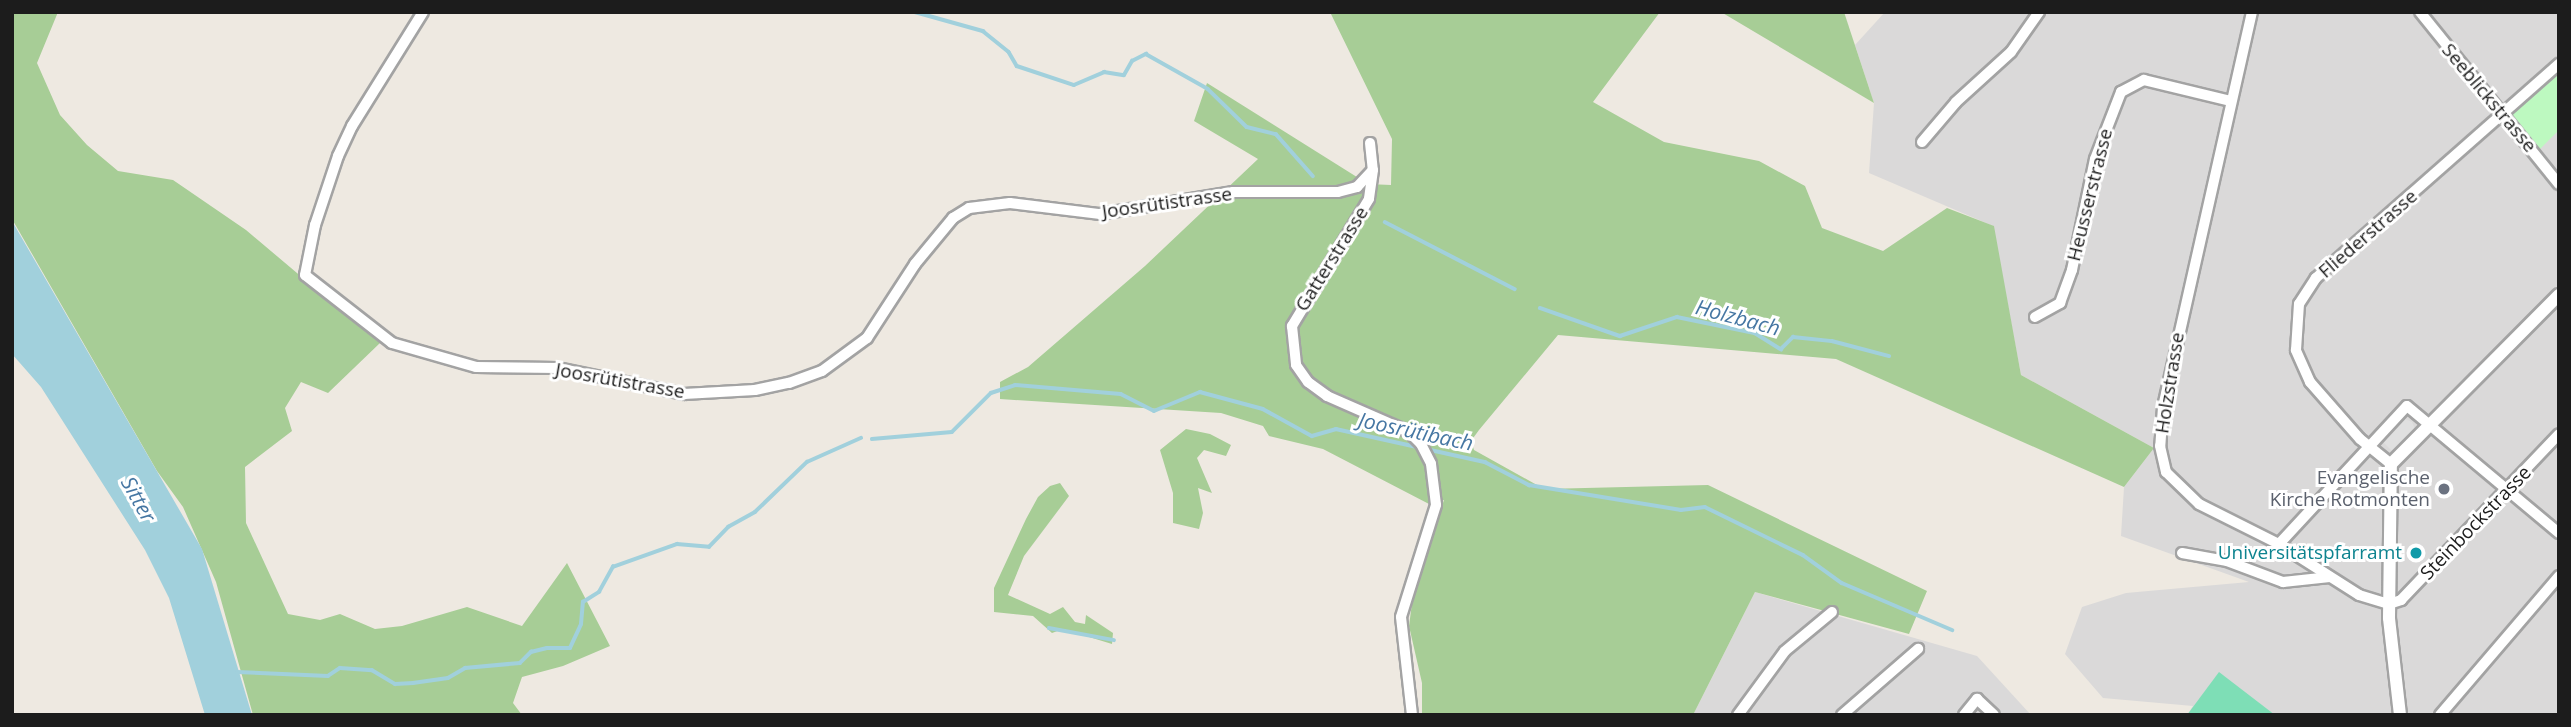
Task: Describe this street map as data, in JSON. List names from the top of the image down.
{
  "streets": {
    "street": [
      "Seeblickstrasse",
      "Heusserstrasse",
      "Joosrütistrasse",
      "Fliederstrasse",
      "Gatterstrasse",
      "Holzstrasse",
      "Steinbockstrasse"
    ]
  },
  "crossings": [
    ["Seeblickstrasse", "Fliederstrasse"],
    ["Heusserstrasse", "Holzstrasse"],
    ["Joosrütistrasse", "Gatterstrasse"],
    ["Holzstrasse", "Steinbockstrasse"]
  ],
  "water": ["Holzbach", "Joosrütibach", "Sitter"],
  "places": ["Evangelische Kirche Rotmonten", "Universitätspfarramt"]
}
